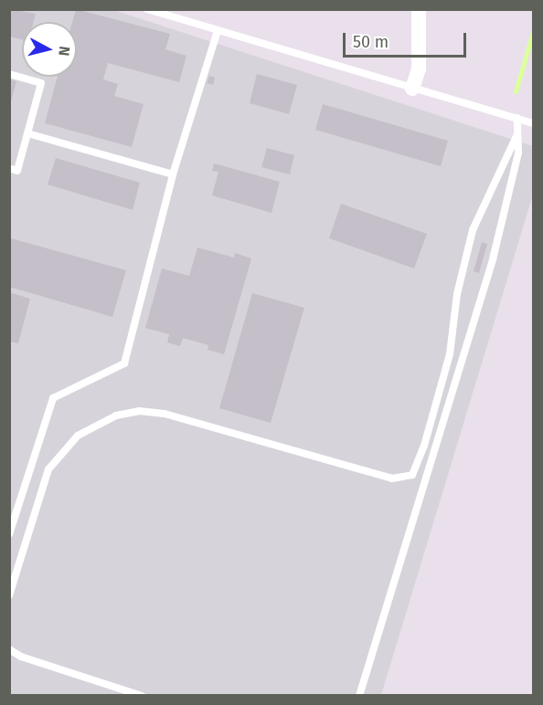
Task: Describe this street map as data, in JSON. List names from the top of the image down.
{
  "scale_bar": "50 m",
  "north": "right"
}
